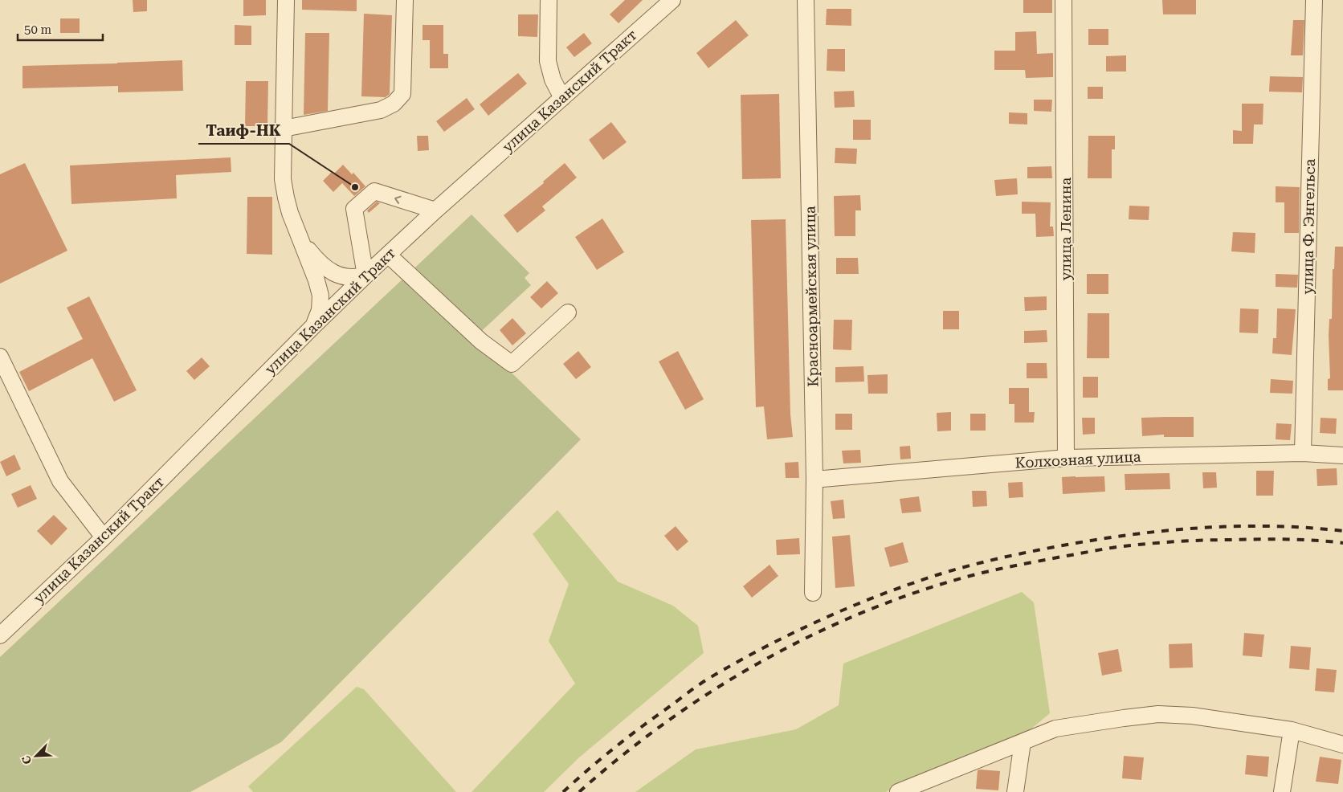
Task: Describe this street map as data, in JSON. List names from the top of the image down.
{
  "streets": {
    "street": [
      "улица Казанский Тракт",
      "улица Ф. Энгельса",
      "улица Ленина",
      "Красноармейская улица",
      "Колхозная улица"
    ]
  },
  "crossings": [
    ["улица Ф. Энгельса", "Колхозная улица"],
    ["улица Ленина", "Колхозная улица"],
    ["Красноармейская улица", "Колхозная улица"]
  ],
  "places": ["Таиф-НК"],
  "scale_bar": "50 m",
  "north": "bottom left"
}
